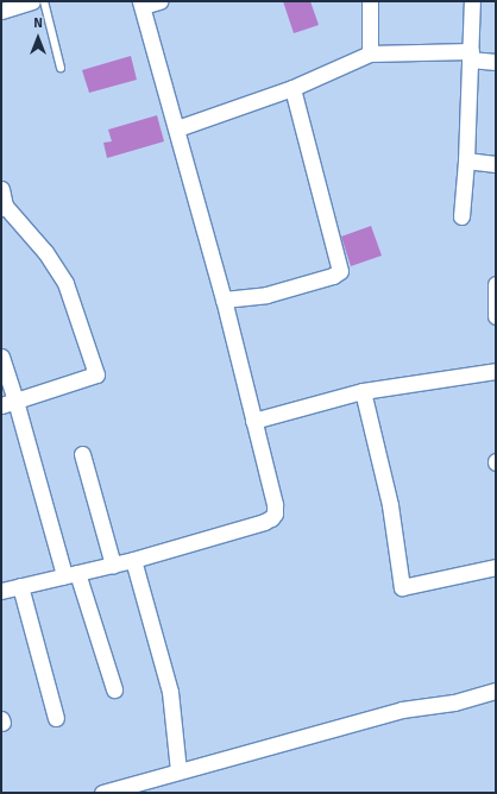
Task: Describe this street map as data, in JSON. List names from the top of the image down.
{
  "north": "top"
}
